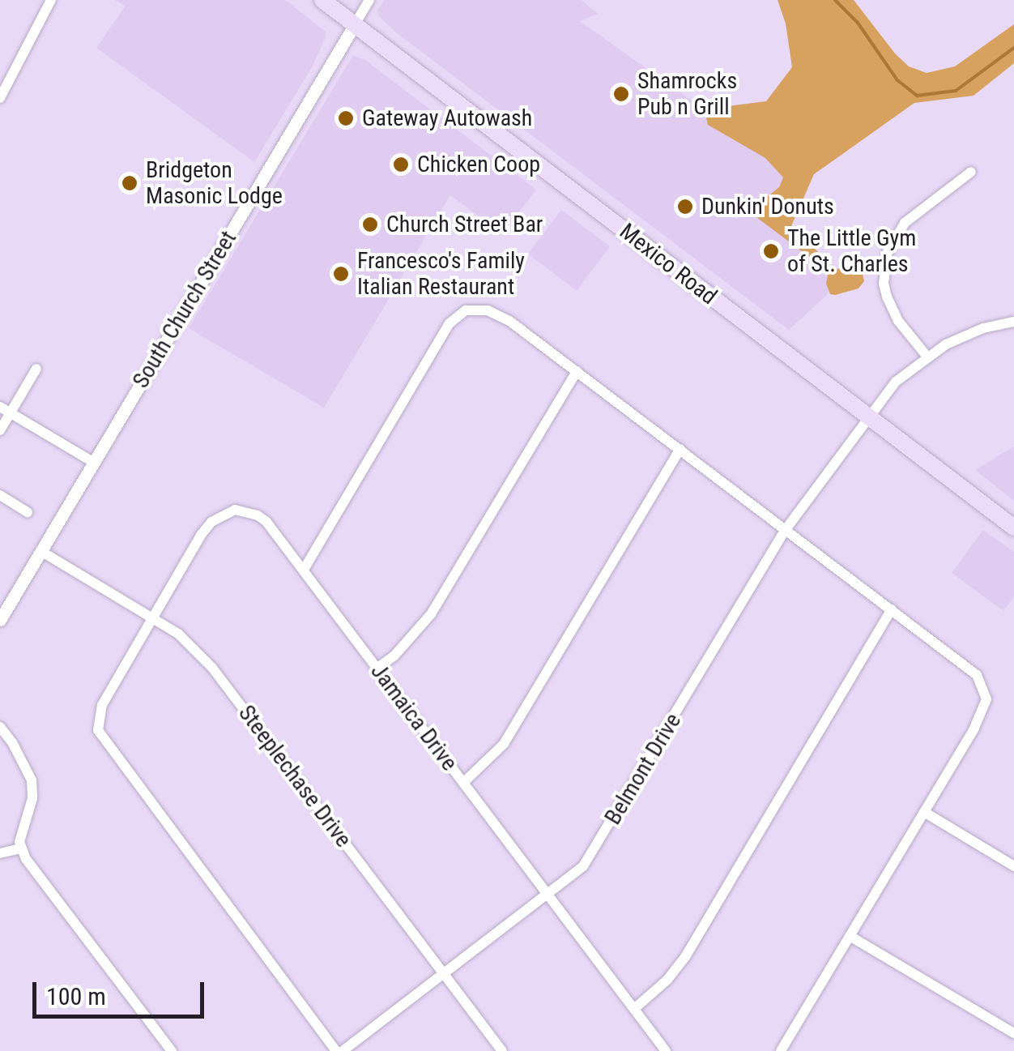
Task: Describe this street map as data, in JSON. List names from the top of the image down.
{
  "streets": {
    "main road": ["Mexico Road"],
    "street": [
      "South Church Street",
      "Jamaica Drive",
      "Belmont Drive",
      "Steeplechase Drive"
    ]
  },
  "crossings": [
    ["Mexico Road", "South Church Street"],
    ["Mexico Road", "Belmont Drive"],
    ["South Church Street", "Steeplechase Drive"],
    ["Jamaica Drive", "Belmont Drive"],
    ["Jamaica Drive", "Steeplechase Drive"],
    ["Belmont Drive", "Steeplechase Drive"]
  ],
  "places": [
    "Shamrocks Pub n Grill",
    "Gateway Autowash",
    "Chicken Coop",
    "Bridgeton Masonic Lodge",
    "Dunkin' Donuts",
    "Church Street Bar",
    "The Little Gym of St. Charles",
    "Francesco's Family Italian Restaurant"
  ],
  "scale_bar": "100 m"
}
